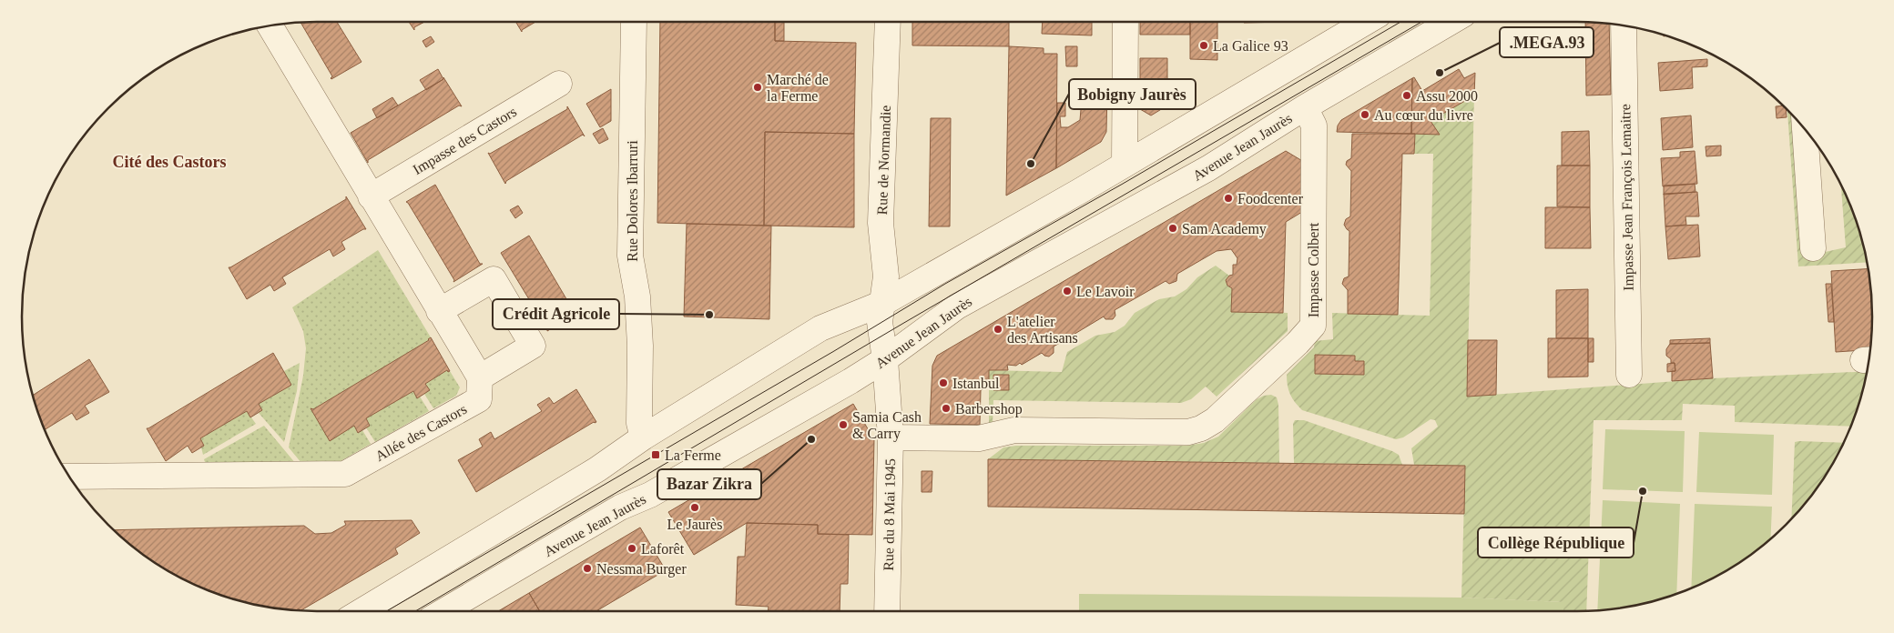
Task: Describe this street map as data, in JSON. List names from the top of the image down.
{
  "streets": {
    "street": [
      "Impasse des Castors",
      "Avenue Jean Jaurès",
      "Rue de Normandie",
      "Impasse Jean François Lemaitre",
      "Rue Dolores Ibarruri",
      "Impasse Colbert",
      "Allée des Castors",
      "Rue du 8 Mai 1945"
    ]
  },
  "crossings": [
    ["Avenue Jean Jaurès", "Impasse Colbert"],
    ["Avenue Jean Jaurès", "Rue du 8 Mai 1945"],
    ["Rue de Normandie", "Rue du 8 Mai 1945"],
    ["Impasse Colbert", "Rue du 8 Mai 1945"]
  ],
  "districts": ["Cité des Castors"],
  "places": {
    "other": [
      "La Galice 93",
      ".MEGA.93",
      "Marché de la Ferme",
      "Assu 2000",
      "Au cœur du livre",
      "Bobigny Jaurès",
      "Foodcenter",
      "Sam Academy",
      "Le Lavoir",
      "Crédit Agricole",
      "L'atelier des Artisans",
      "Istanbul",
      "Barbershop",
      "Samia Cash & Carry",
      "Bazar Zikra",
      "Collège République",
      "Le Jaurès",
      "Laforêt",
      "Nessma Burger"
    ],
    "transit": ["La Ferme"]
  }
}
